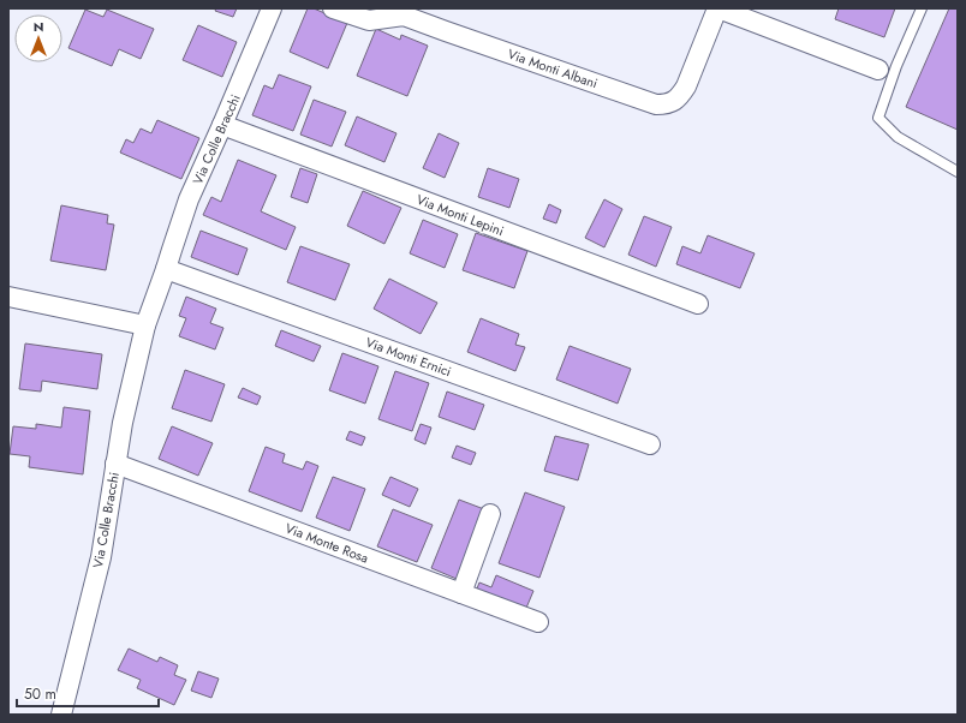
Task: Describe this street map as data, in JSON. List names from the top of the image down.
{
  "streets": {
    "street": [
      "Via Monti Albani",
      "Via Colle Bracchi",
      "Via Monti Lepini",
      "Via Monti Ernici",
      "Via Monte Rosa"
    ]
  },
  "crossings": [
    ["Via Colle Bracchi", "Via Monti Lepini"],
    ["Via Colle Bracchi", "Via Monti Ernici"],
    ["Via Colle Bracchi", "Via Monte Rosa"]
  ],
  "scale_bar": "50 m",
  "north": "top"
}
